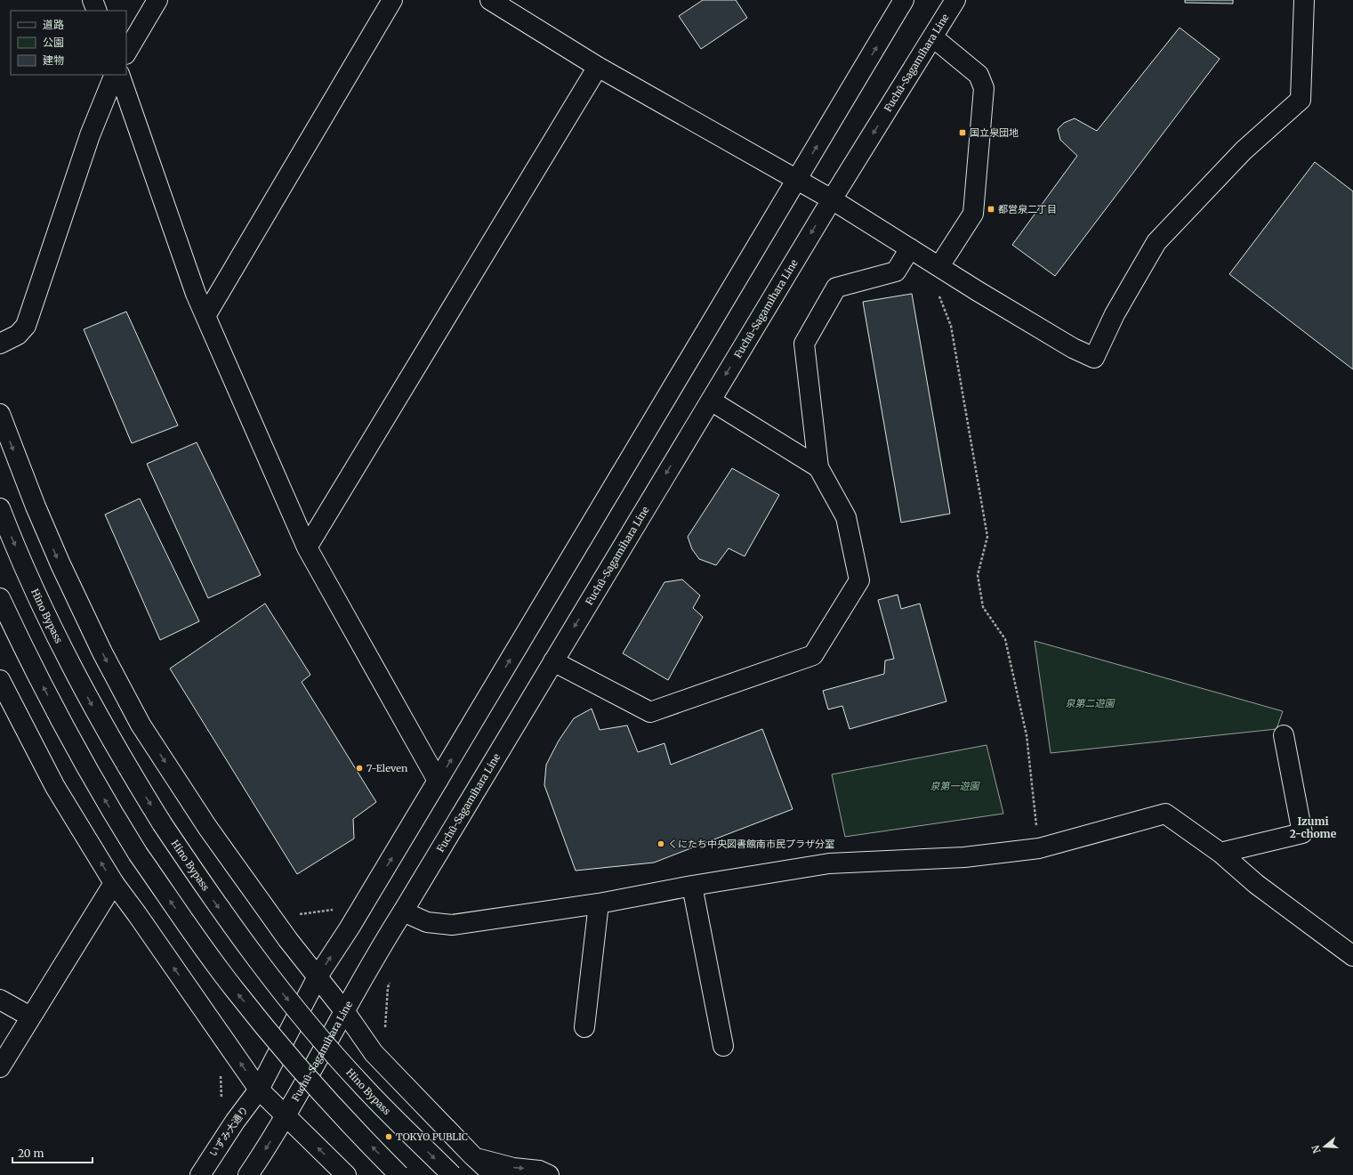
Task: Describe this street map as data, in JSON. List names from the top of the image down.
{
  "streets": {
    "main road": ["Fuchū-Sagamihara Line", "Hino Bypass", "いずみ大通り"]
  },
  "districts": ["Izumi 2-chome"],
  "parks": ["泉第二遊園", "泉第一遊園"],
  "places": {
    "transit": ["国立泉団地", "都営泉二丁目"],
    "other": ["7-Eleven", "くにたち中央図書館南市民プラザ分室", "TOKYO PUBLIC"]
  },
  "legend": ["道路", "公園", "建物"],
  "scale_bar": "20 m",
  "north": "left"
}
